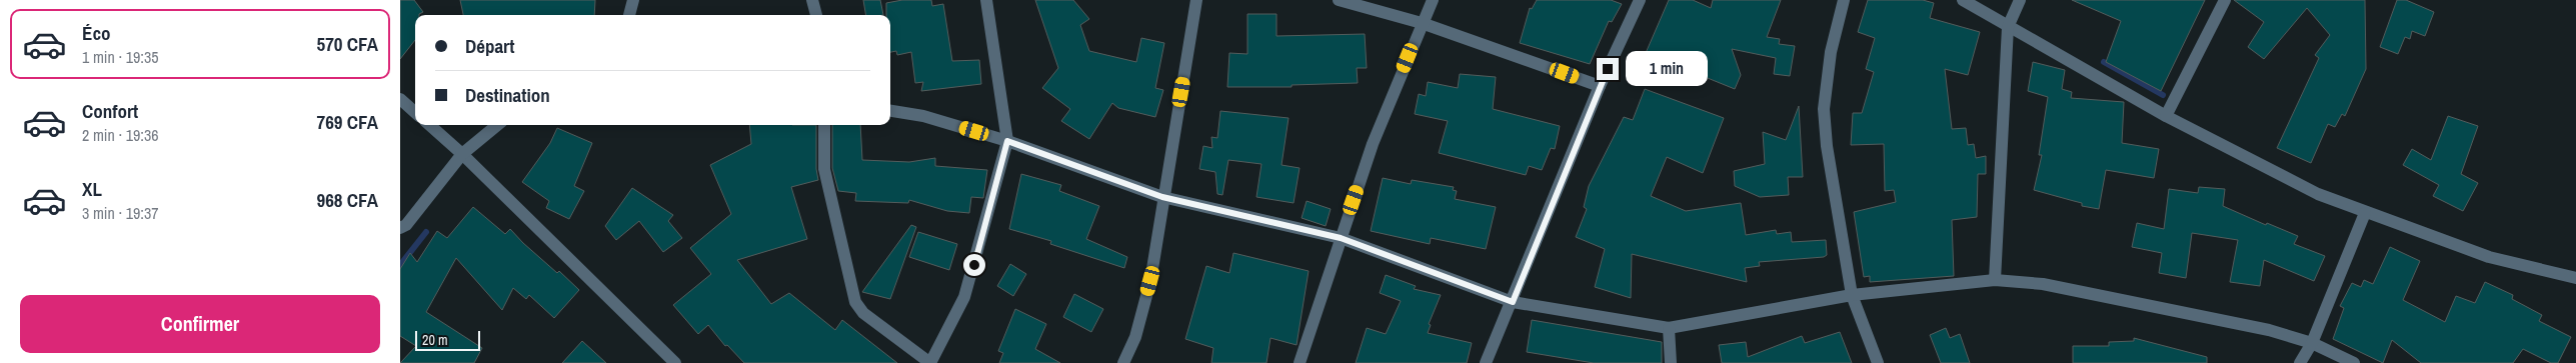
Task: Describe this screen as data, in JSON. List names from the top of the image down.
{
  "scale_bar": "20 m",
  "page": {
    "list": [
      {
        "name": "Éco",
        "note": "1 min · 19:35",
        "value": "570 CFA"
      },
      {
        "name": "Confort",
        "note": "2 min · 19:36",
        "value": "769 CFA"
      },
      {
        "name": "XL",
        "note": "3 min · 19:37",
        "value": "968 CFA"
      }
    ],
    "banner": ["Départ", "Destination"],
    "bubble": "1 min",
    "buttons": "Confirmer",
    "scale": "20 m"
  }
}
